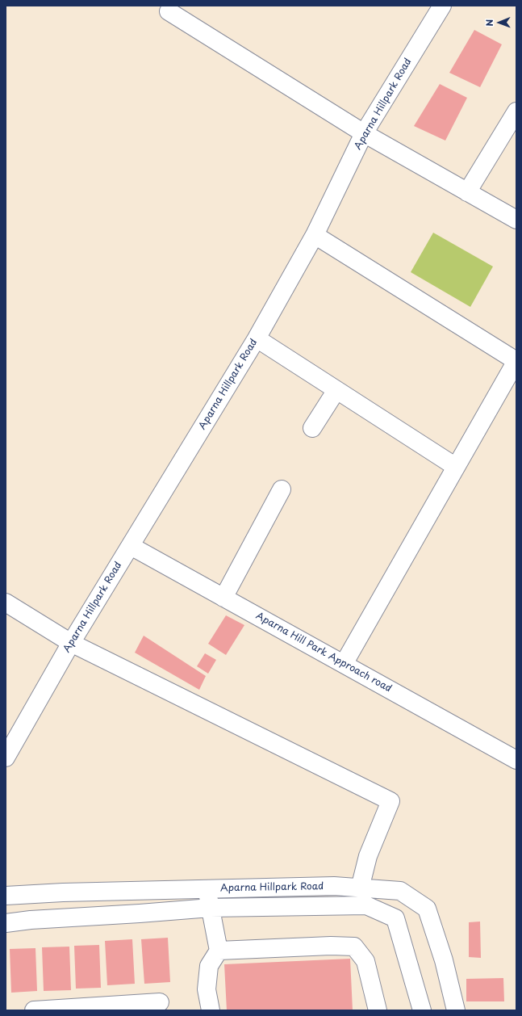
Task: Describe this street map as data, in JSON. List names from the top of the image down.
{
  "streets": {
    "street": ["Aparna Hillpark Road", "Aparna Hill Park Approach road"]
  },
  "crossings": [
    ["Aparna Hillpark Road", "Aparna Hill Park Approach road"]
  ],
  "north": "left"
}
